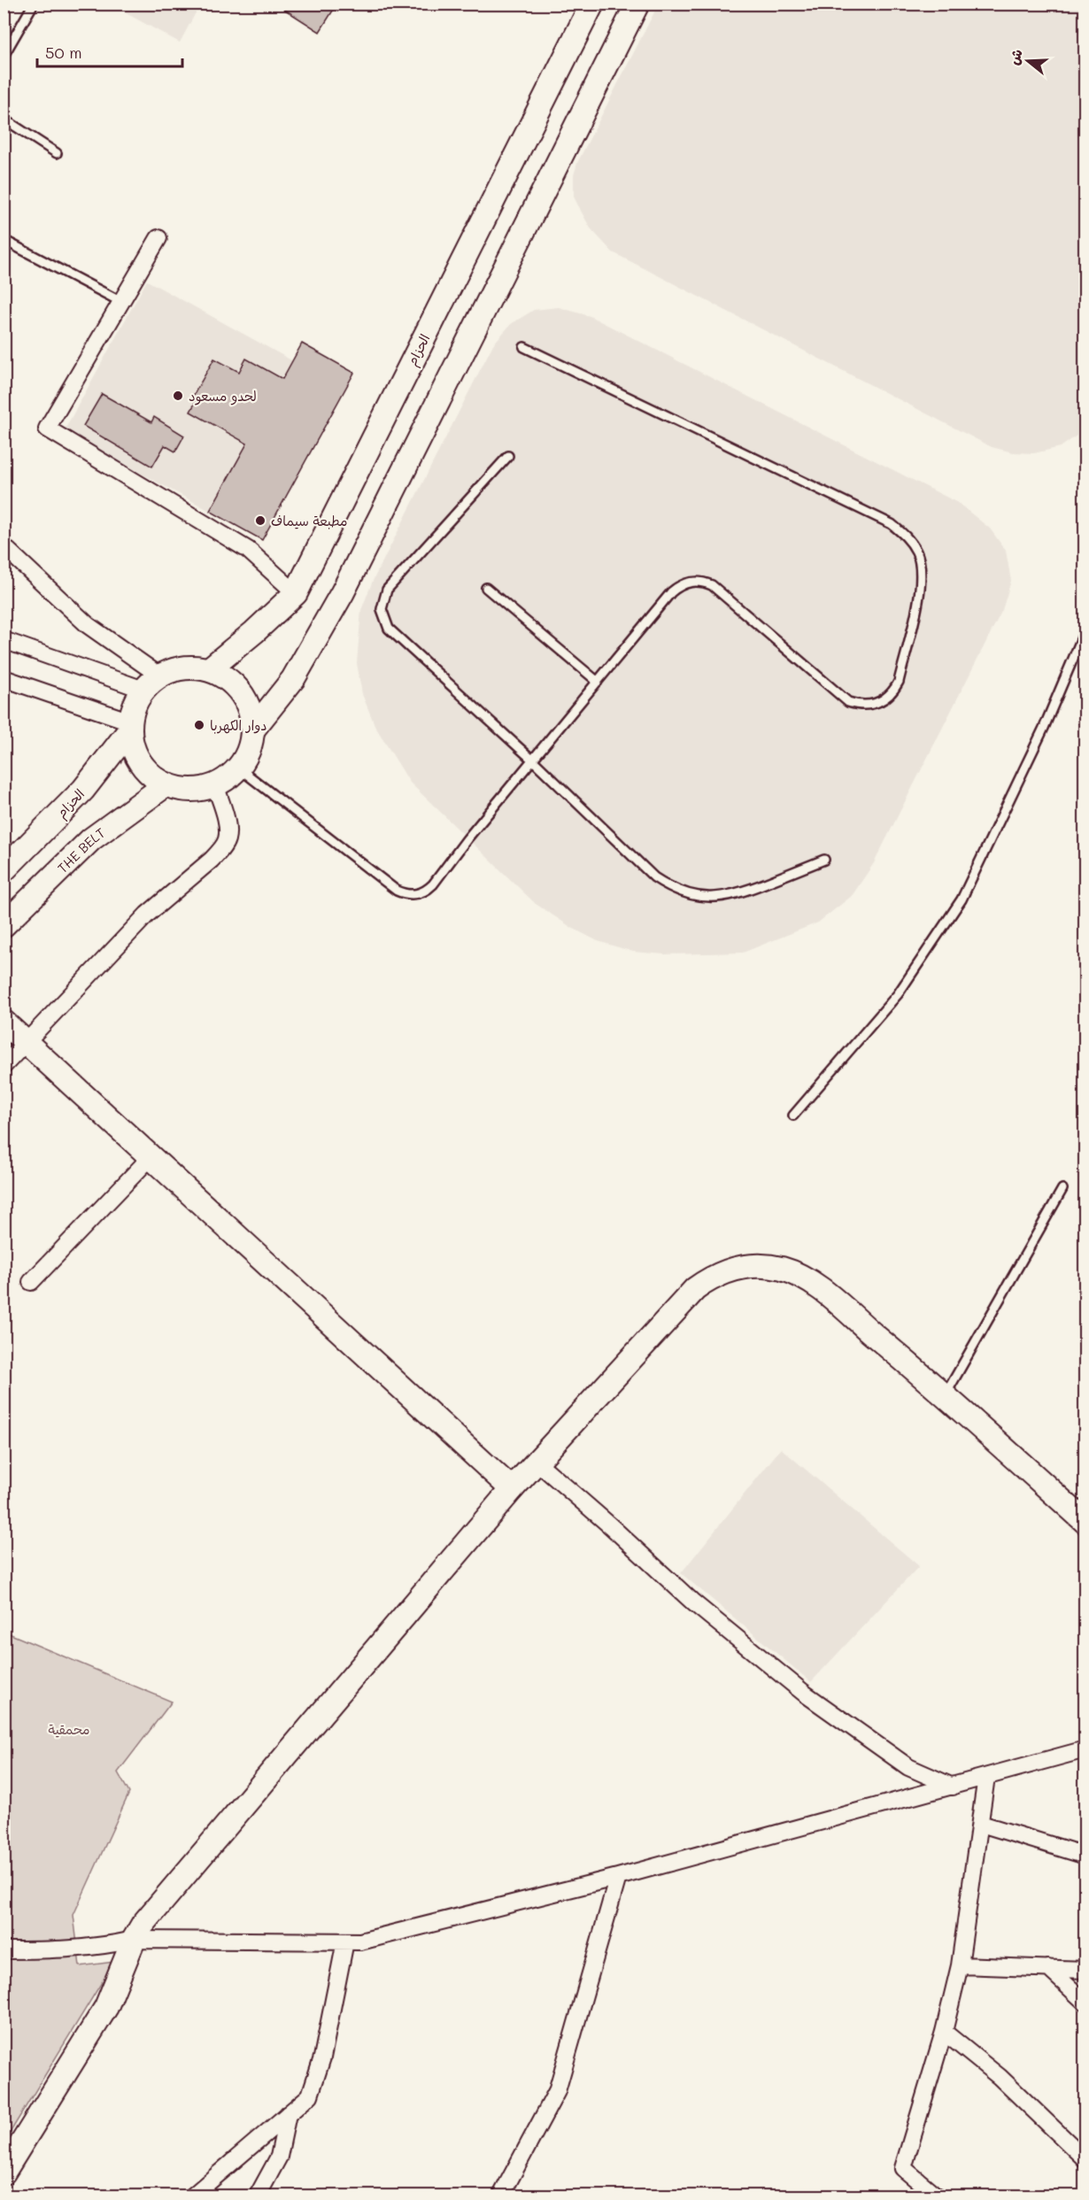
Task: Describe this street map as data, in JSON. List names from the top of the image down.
{
  "streets": {
    "main road": ["الحزام", "THE BELT"]
  },
  "crossings": [
    ["الحزام", "THE BELT"]
  ],
  "parks": ["محمقية"],
  "places": ["لحدو مسعود", "مطبعة سيماف", "دوار الكهربا"],
  "scale_bar": "50 m",
  "north": "left"
}
